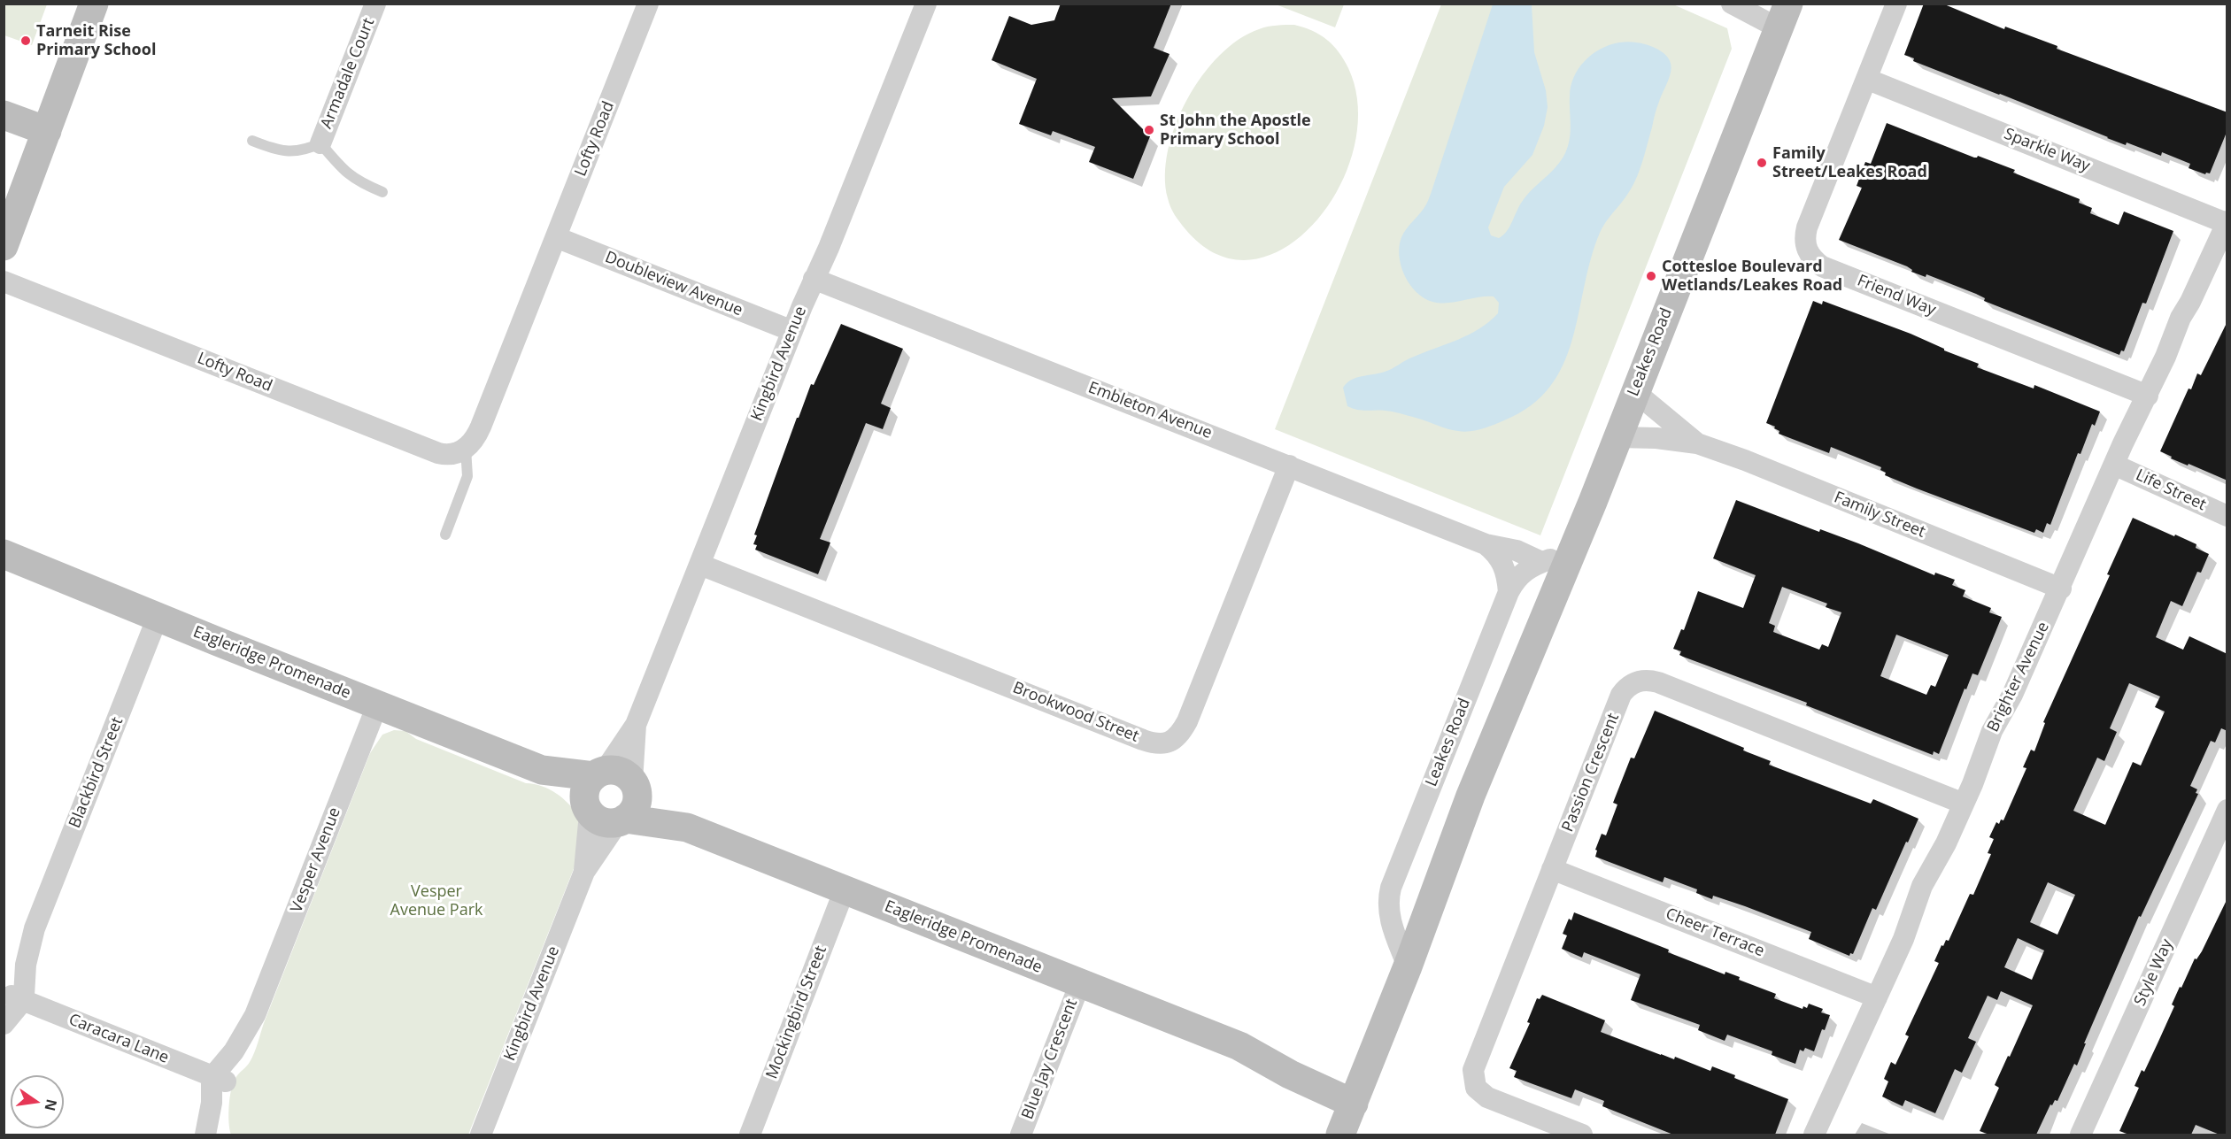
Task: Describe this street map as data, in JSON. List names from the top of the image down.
{
  "streets": {
    "street": [
      "Armadale Court",
      "Lofty Road",
      "Sparkle Way",
      "Doubleview Avenue",
      "Friend Way",
      "Leakes Road",
      "Kingbird Avenue",
      "Embleton Avenue",
      "Life Street",
      "Family Street",
      "Eagleridge Promenade",
      "Brighter Avenue",
      "Brookwood Street",
      "Blackbird Street",
      "Passion Crescent",
      "Vesper Avenue",
      "Cheer Terrace",
      "Style Way",
      "Mockingbird Street",
      "Caracara Lane",
      "Blue Jay Crescent"
    ]
  },
  "crossings": [
    ["Lofty Road", "Doubleview Avenue"],
    ["Sparkle Way", "Friend Way"],
    ["Sparkle Way", "Brighter Avenue"],
    ["Doubleview Avenue", "Kingbird Avenue"],
    ["Friend Way", "Brighter Avenue"],
    ["Leakes Road", "Embleton Avenue"],
    ["Leakes Road", "Family Street"],
    ["Leakes Road", "Eagleridge Promenade"],
    ["Kingbird Avenue", "Embleton Avenue"],
    ["Kingbird Avenue", "Eagleridge Promenade"],
    ["Kingbird Avenue", "Brookwood Street"],
    ["Embleton Avenue", "Brookwood Street"],
    ["Life Street", "Brighter Avenue"],
    ["Family Street", "Brighter Avenue"],
    ["Eagleridge Promenade", "Blackbird Street"],
    ["Eagleridge Promenade", "Vesper Avenue"],
    ["Eagleridge Promenade", "Mockingbird Street"],
    ["Eagleridge Promenade", "Blue Jay Crescent"],
    ["Brighter Avenue", "Passion Crescent"],
    ["Brighter Avenue", "Cheer Terrace"],
    ["Blackbird Street", "Caracara Lane"],
    ["Passion Crescent", "Cheer Terrace"],
    ["Vesper Avenue", "Caracara Lane"]
  ],
  "parks": ["Vesper Avenue Park"],
  "places": [
    "Tarneit Rise Primary School",
    "St John the Apostle Primary School",
    "Family Street/Leakes Road",
    "Cottesloe Boulevard Wetlands/Leakes Road"
  ],
  "north": "right"
}
